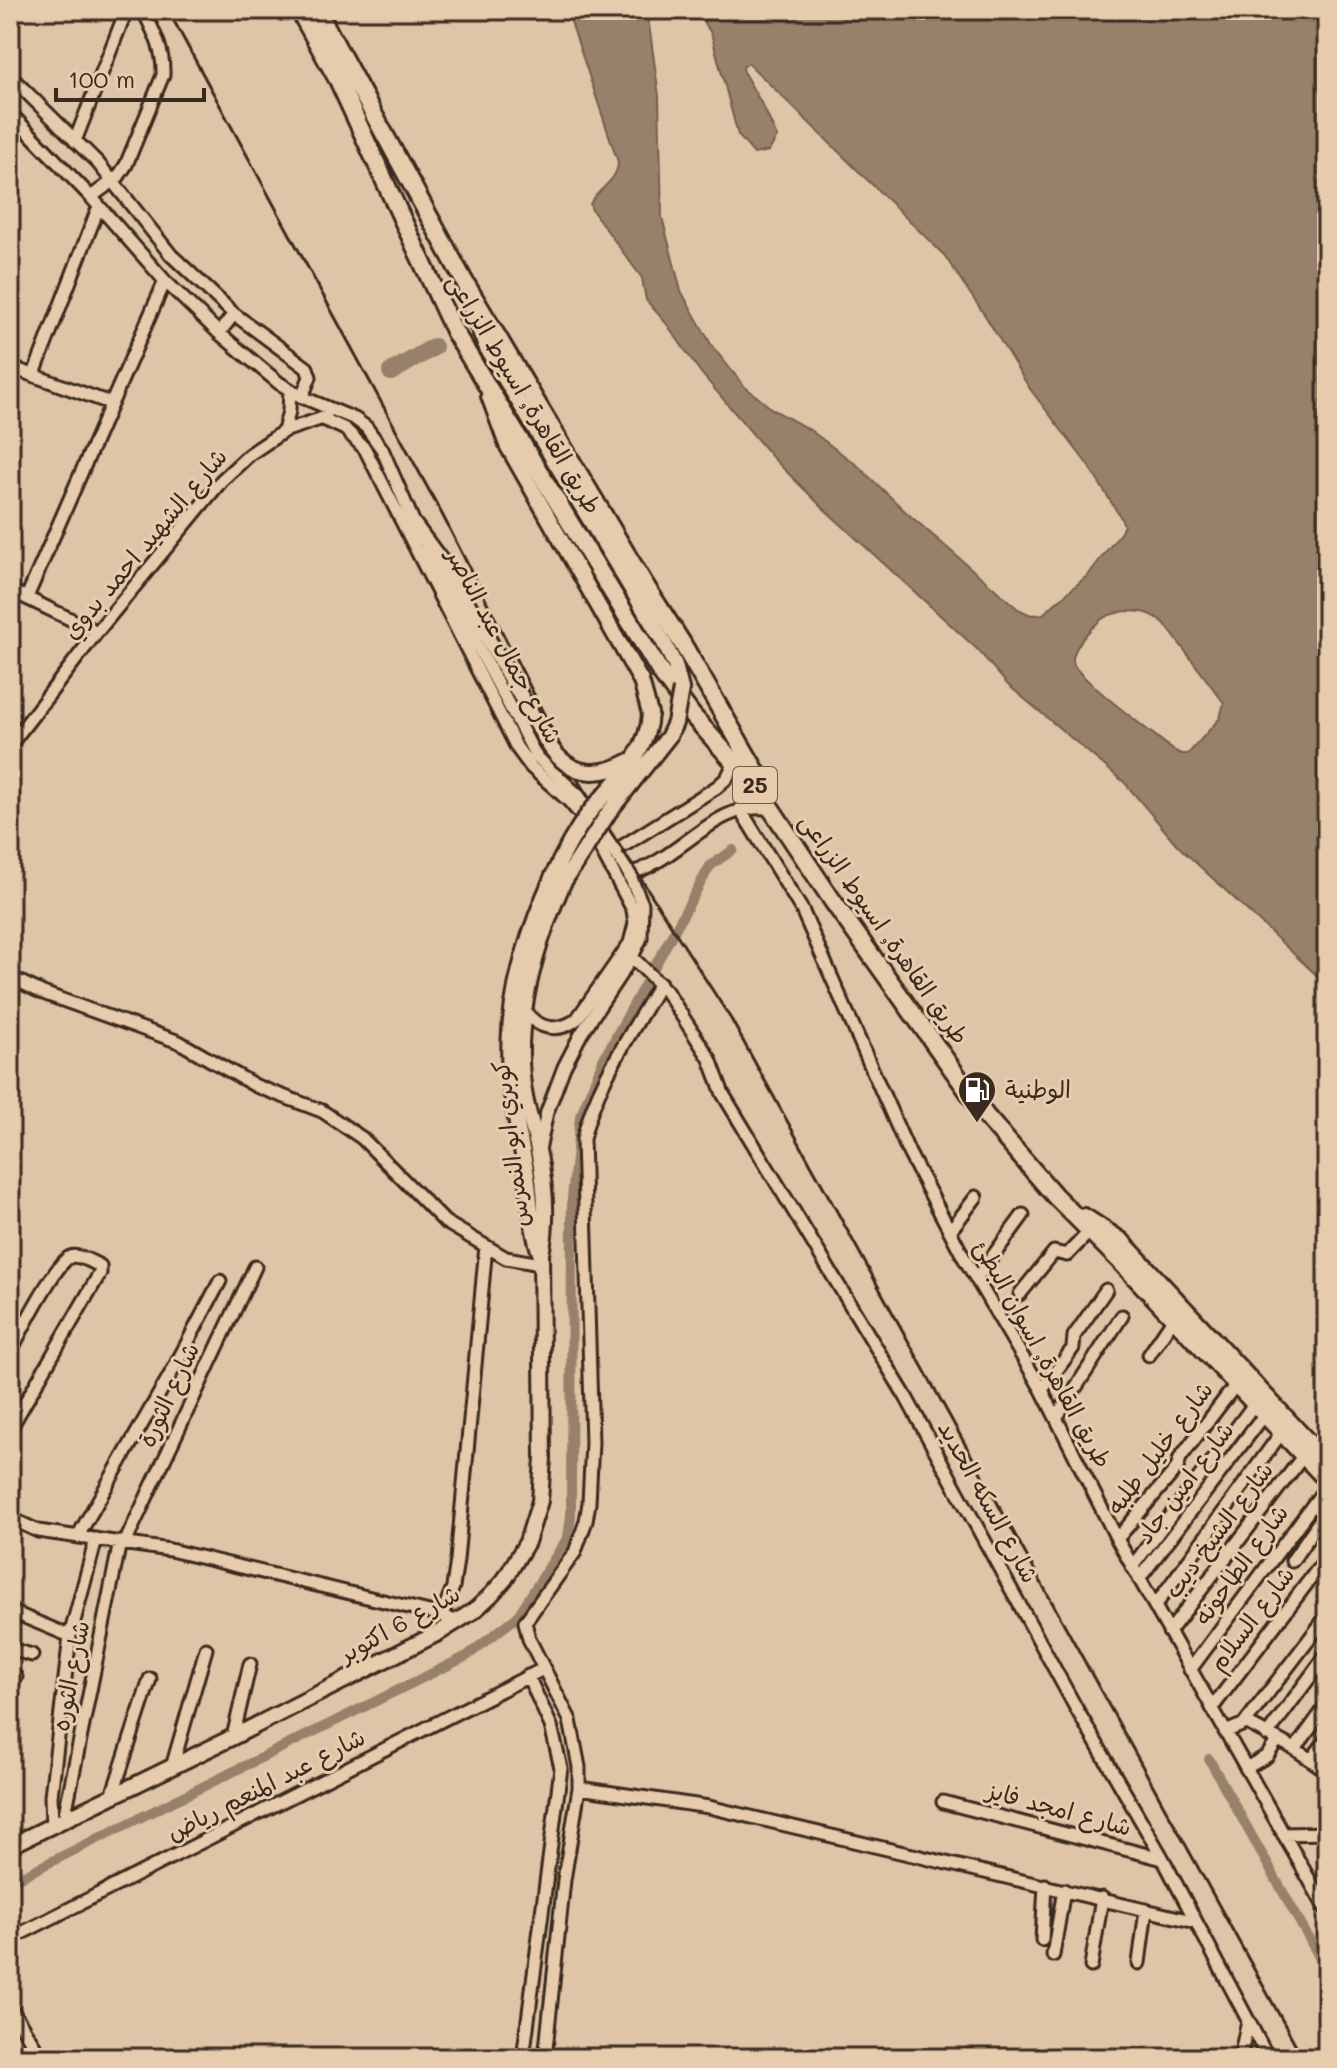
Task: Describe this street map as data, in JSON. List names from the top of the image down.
{
  "streets": {
    "highway": ["طريق القاهرة, اسيوط الزراعى", "25"],
    "main road": ["كوبري ابو النمرس", "شارع 6 اكتوبر"],
    "street": [
      "شارع الشهيد احمد بدوي",
      "شارع جمال عبد الناصر",
      "طريق القاهرة, اسوان البطئ",
      "شارع الثورة",
      "شارع خليل طلبه",
      "شارع امين جاد",
      "شارع السكه الحديد",
      "شارع الشيخ ديب",
      "شارع الطاحونه",
      "شارع السلام",
      "شارع الثوره",
      "شارع عبد المنعم رياض",
      "شارع امجد فايز"
    ]
  },
  "crossings": [
    ["طريق القاهرة, اسيوط الزراعى", "كوبري ابو النمرس"],
    ["طريق القاهرة, اسيوط الزراعى", "شارع خليل طلبه"],
    ["طريق القاهرة, اسيوط الزراعى", "شارع امين جاد"],
    ["طريق القاهرة, اسيوط الزراعى", "شارع الشيخ ديب"],
    ["طريق القاهرة, اسيوط الزراعى", "شارع الطاحونه"],
    ["شارع الشهيد احمد بدوي", "شارع جمال عبد الناصر"],
    ["شارع جمال عبد الناصر", "كوبري ابو النمرس"],
    ["شارع جمال عبد الناصر", "شارع السكه الحديد"],
    ["كوبري ابو النمرس", "شارع 6 اكتوبر"],
    ["طريق القاهرة, اسوان البطئ", "شارع خليل طلبه"],
    ["طريق القاهرة, اسوان البطئ", "شارع امين جاد"],
    ["طريق القاهرة, اسوان البطئ", "شارع الشيخ ديب"],
    ["طريق القاهرة, اسوان البطئ", "شارع الطاحونه"],
    ["طريق القاهرة, اسوان البطئ", "شارع السلام"],
    ["شارع الثورة", "شارع الثوره"],
    ["شارع السكه الحديد", "شارع امجد فايز"],
    ["شارع 6 اكتوبر", "شارع الثوره"]
  ],
  "places": {
    "fuel station": ["الوطنية"]
  },
  "scale_bar": "100 m"
}
